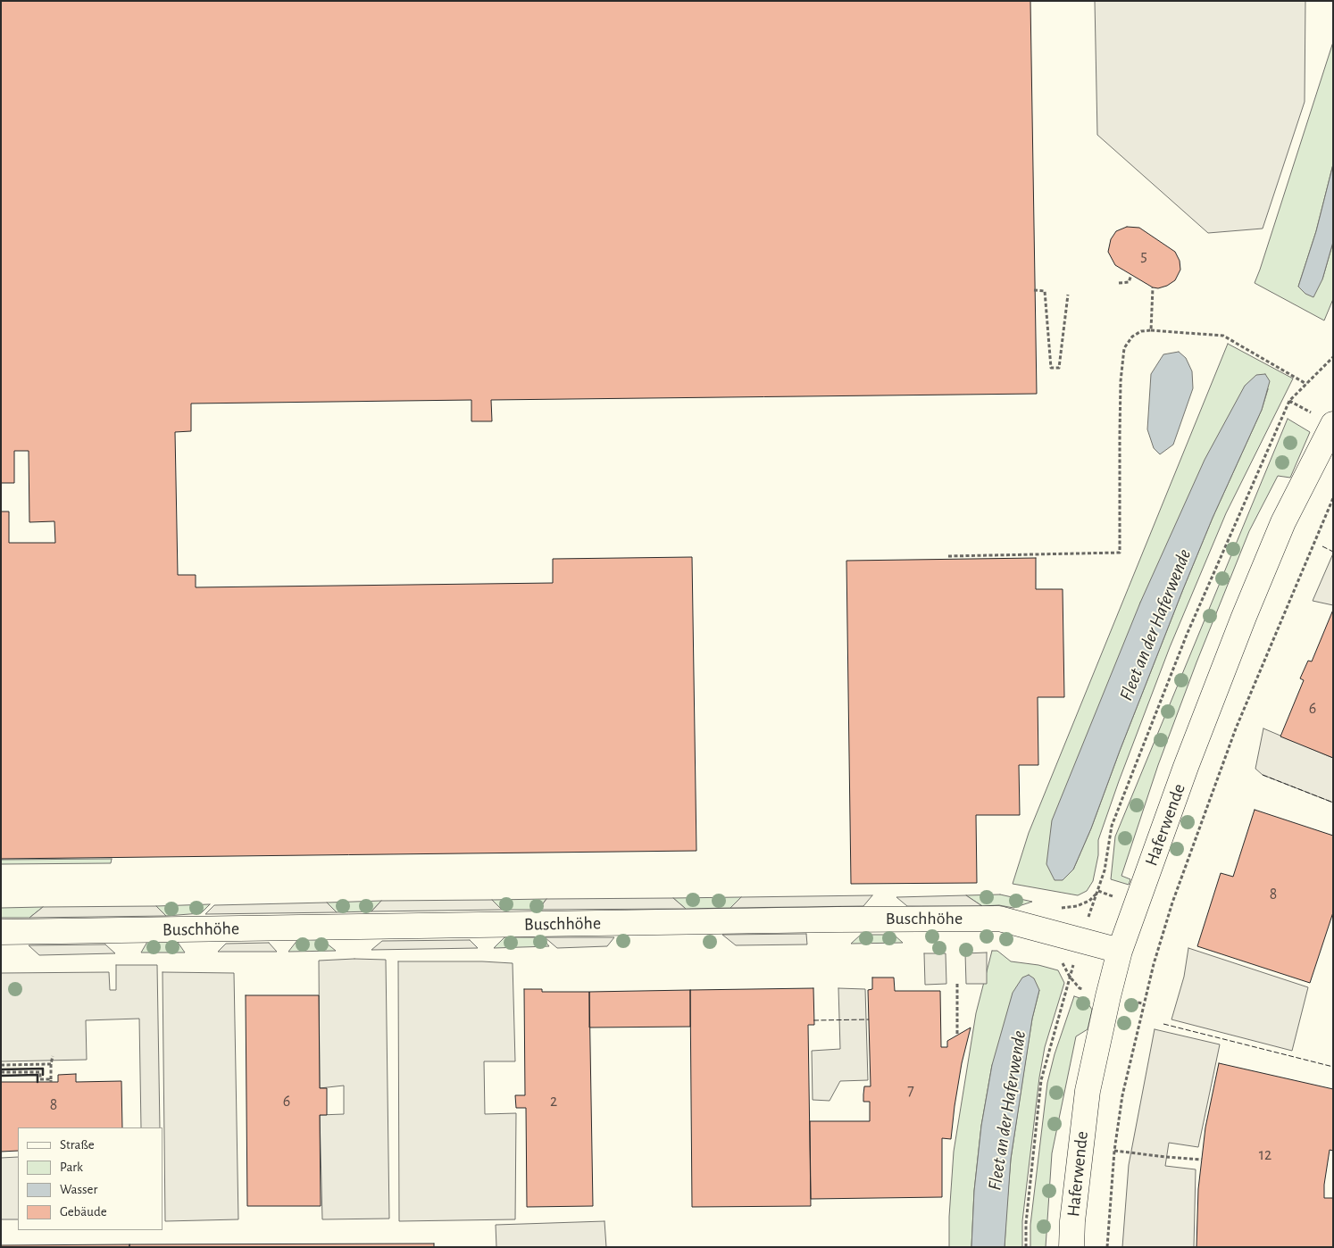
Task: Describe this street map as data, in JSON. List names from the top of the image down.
{
  "streets": {
    "street": ["Haferwende", "Buschhöhe"]
  },
  "crossings": [
    ["Haferwende", "Buschhöhe"]
  ],
  "water": ["Fleet an der Haferwende"],
  "house_numbers": [
    "5",
    "6",
    "8",
    "7",
    "6",
    "2",
    "8",
    "12"
  ],
  "legend": [
    "Straße",
    "Park",
    "Wasser",
    "Gebäude"
  ]
}
